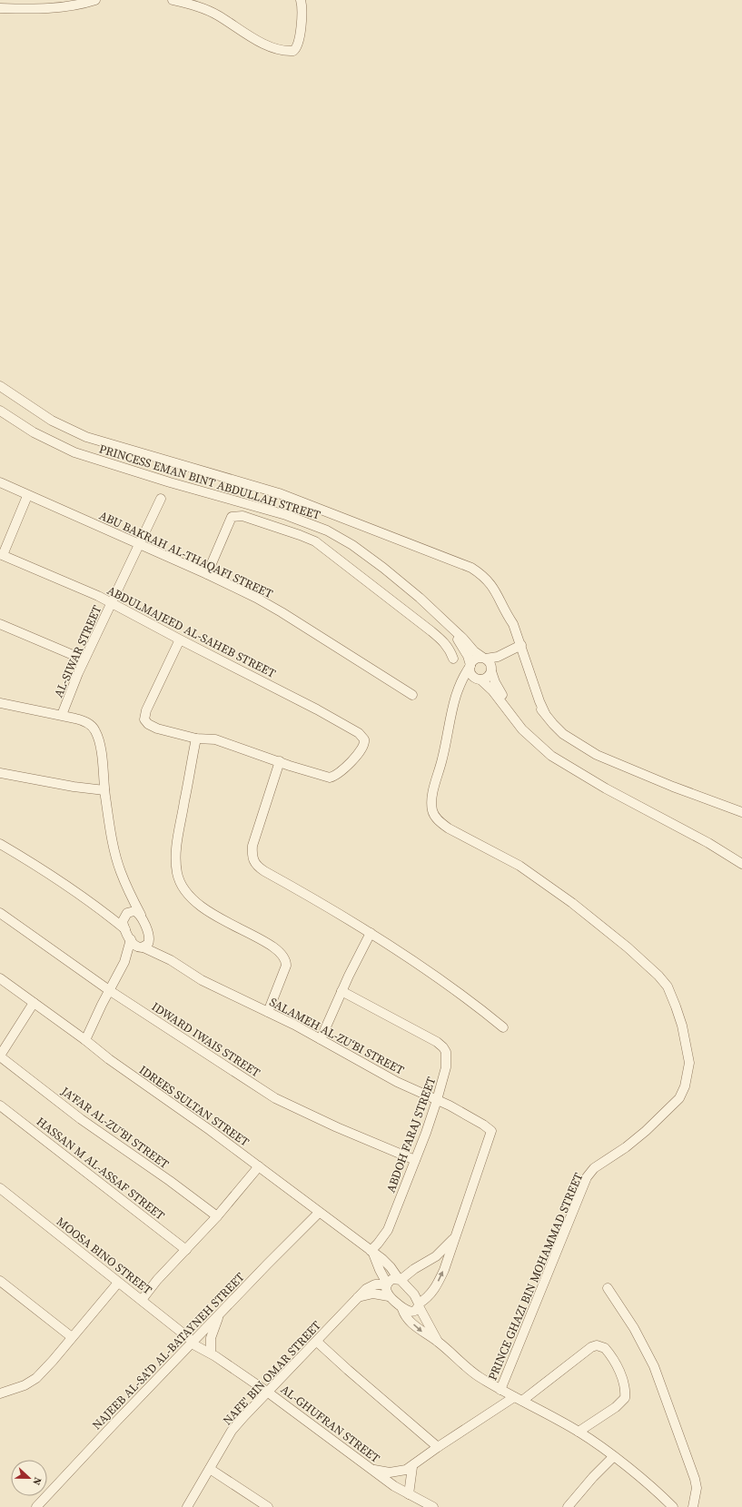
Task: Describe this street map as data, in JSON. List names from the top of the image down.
{
  "streets": {
    "street": [
      "PRINCESS EMAN BINT ABDULLAH STREET",
      "ABU BAKRAH AL-THAQAFI STREET",
      "ABDULMAJEED AL-SAHEB STREET",
      "AL-SIWAR STREET",
      "SALAMEH AL-ZU‘BI STREET",
      "IDWARD IWAIS STREET",
      "IDREES SULTAN STREET",
      "JA‘FAR AL-ZU‘BI STREET",
      "ABDOH FARAJ STREET",
      "HASSAN M AL-ASSAF STREET",
      "MOOSA BINO STREET",
      "PRINCE GHAZI BIN MOHAMMAD STREET",
      "NAJEEB AL-SA'D AL-BATAYNEH STREET",
      "NAFE' BIN OMAR STREET",
      "AL-GHUFRAN STREET"
    ]
  },
  "crossings": [
    ["ABU BAKRAH AL-THAQAFI STREET", "AL-SIWAR STREET"],
    ["ABDULMAJEED AL-SAHEB STREET", "AL-SIWAR STREET"],
    ["SALAMEH AL-ZU‘BI STREET", "ABDOH FARAJ STREET"],
    ["SALAMEH AL-ZU‘BI STREET", "NAFE' BIN OMAR STREET"],
    ["IDWARD IWAIS STREET", "ABDOH FARAJ STREET"],
    ["IDREES SULTAN STREET", "ABDOH FARAJ STREET"],
    ["IDREES SULTAN STREET", "NAJEEB AL-SA'D AL-BATAYNEH STREET"],
    ["IDREES SULTAN STREET", "NAFE' BIN OMAR STREET"],
    ["MOOSA BINO STREET", "NAJEEB AL-SA'D AL-BATAYNEH STREET"],
    ["MOOSA BINO STREET", "AL-GHUFRAN STREET"],
    ["NAJEEB AL-SA'D AL-BATAYNEH STREET", "AL-GHUFRAN STREET"],
    ["NAFE' BIN OMAR STREET", "AL-GHUFRAN STREET"]
  ],
  "north": "right"
}
